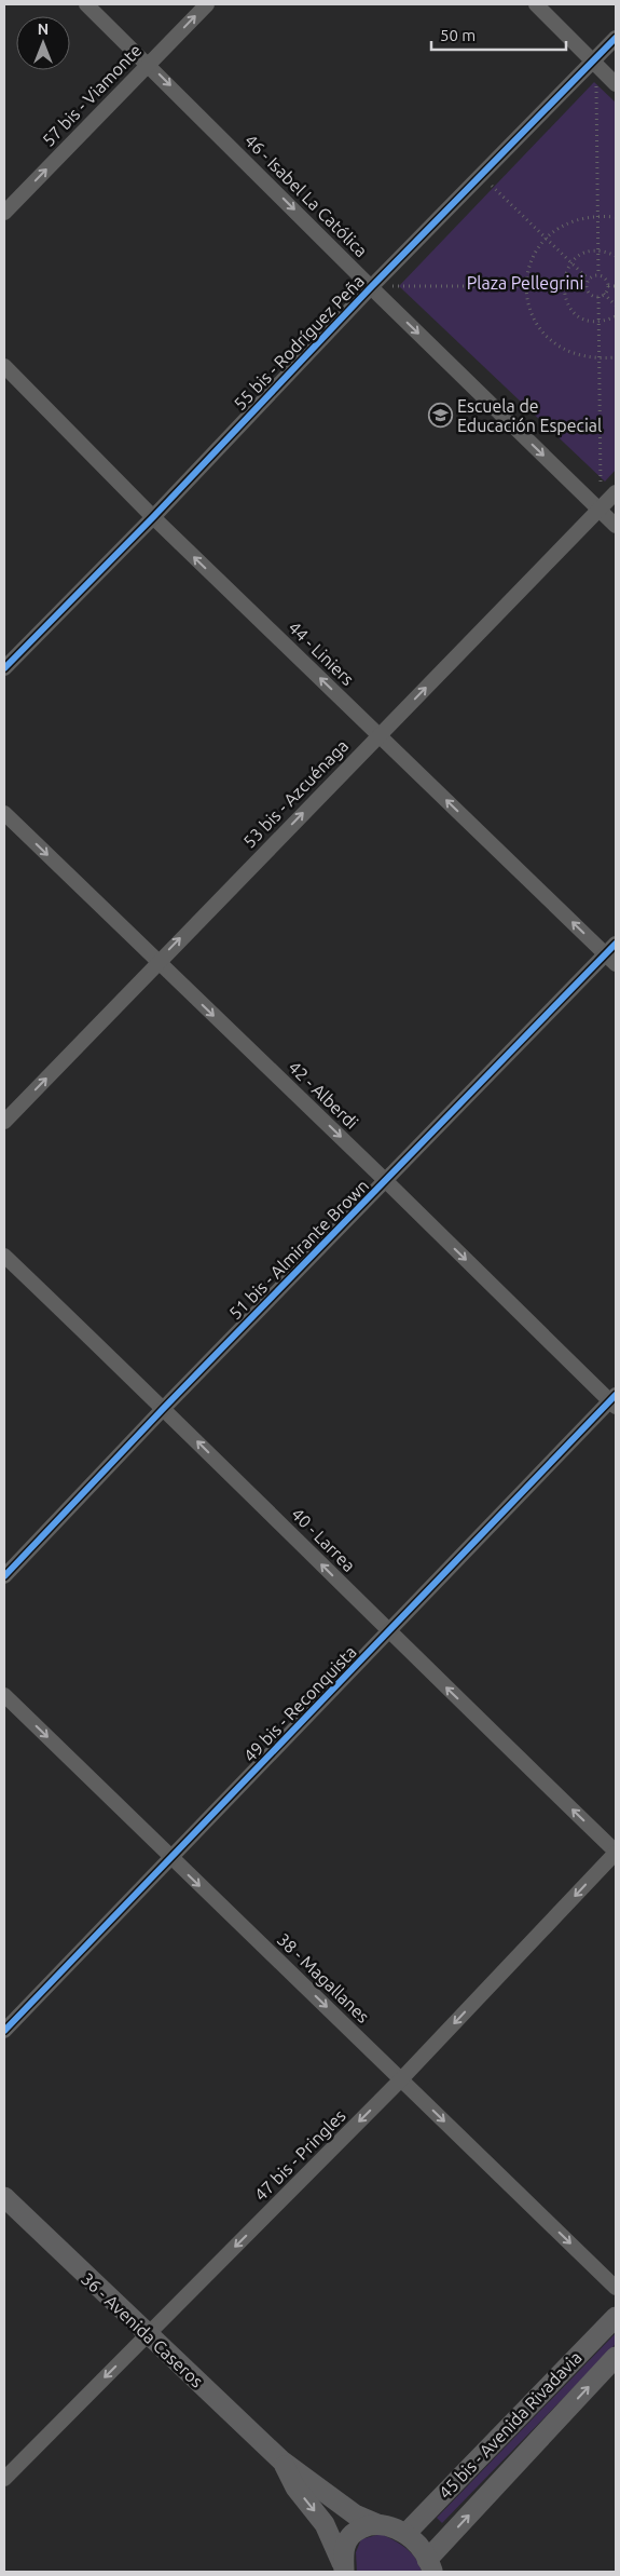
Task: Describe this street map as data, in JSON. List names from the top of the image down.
{
  "streets": {
    "main road": ["36 - Avenida Caseros", "45 bis - Avenida Rivadavia"],
    "street": [
      "57 bis - Viamonte",
      "46 - Isabel La Católica",
      "55 bis - Rodríguez Peña",
      "44 - Liniers",
      "53 bis - Azcuénaga",
      "42 - Alberdi",
      "51 bis - Almirante Brown",
      "40 - Larrea",
      "49 bis - Reconquista",
      "38 - Magallanes",
      "47 bis - Pringles"
    ]
  },
  "crossings": [
    ["57 bis - Viamonte", "46 - Isabel La Católica"],
    ["46 - Isabel La Católica", "55 bis - Rodríguez Peña"],
    ["46 - Isabel La Católica", "53 bis - Azcuénaga"],
    ["55 bis - Rodríguez Peña", "44 - Liniers"],
    ["44 - Liniers", "53 bis - Azcuénaga"],
    ["44 - Liniers", "51 bis - Almirante Brown"],
    ["53 bis - Azcuénaga", "42 - Alberdi"],
    ["42 - Alberdi", "51 bis - Almirante Brown"],
    ["42 - Alberdi", "49 bis - Reconquista"],
    ["51 bis - Almirante Brown", "40 - Larrea"],
    ["40 - Larrea", "49 bis - Reconquista"],
    ["40 - Larrea", "47 bis - Pringles"],
    ["49 bis - Reconquista", "38 - Magallanes"],
    ["38 - Magallanes", "47 bis - Pringles"],
    ["47 bis - Pringles", "36 - Avenida Caseros"],
    ["36 - Avenida Caseros", "45 bis - Avenida Rivadavia"]
  ],
  "one_way": [
    "57 bis - Viamonte",
    "46 - Isabel La Católica",
    "44 - Liniers",
    "53 bis - Azcuénaga",
    "42 - Alberdi",
    "40 - Larrea",
    "38 - Magallanes",
    "47 bis - Pringles"
  ],
  "parks": ["Plaza Pellegrini"],
  "places": {
    "school or university": ["Escuela de Educación Especial"]
  },
  "scale_bar": "50 m",
  "north": "top"
}
